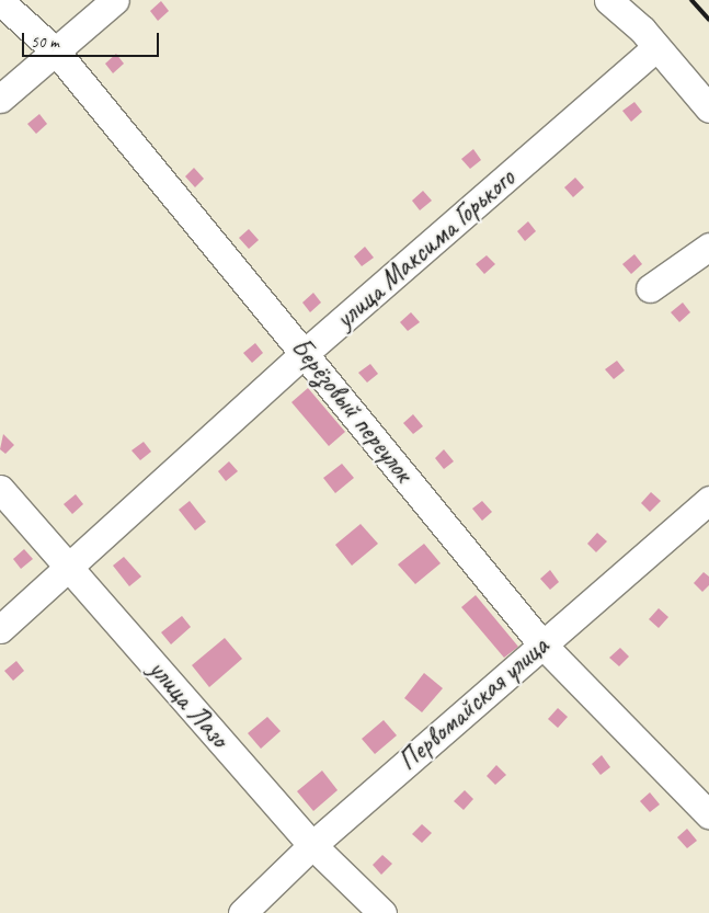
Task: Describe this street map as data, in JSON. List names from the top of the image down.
{
  "streets": {
    "street": [
      "улица Максима Горького",
      "Берёзовый переулок",
      "улица Лазо",
      "Первомайская улица"
    ]
  },
  "crossings": [
    ["улица Максима Горького", "Берёзовый переулок"],
    ["улица Максима Горького", "улица Лазо"],
    ["Берёзовый переулок", "Первомайская улица"],
    ["улица Лазо", "Первомайская улица"]
  ],
  "scale_bar": "50 m"
}
